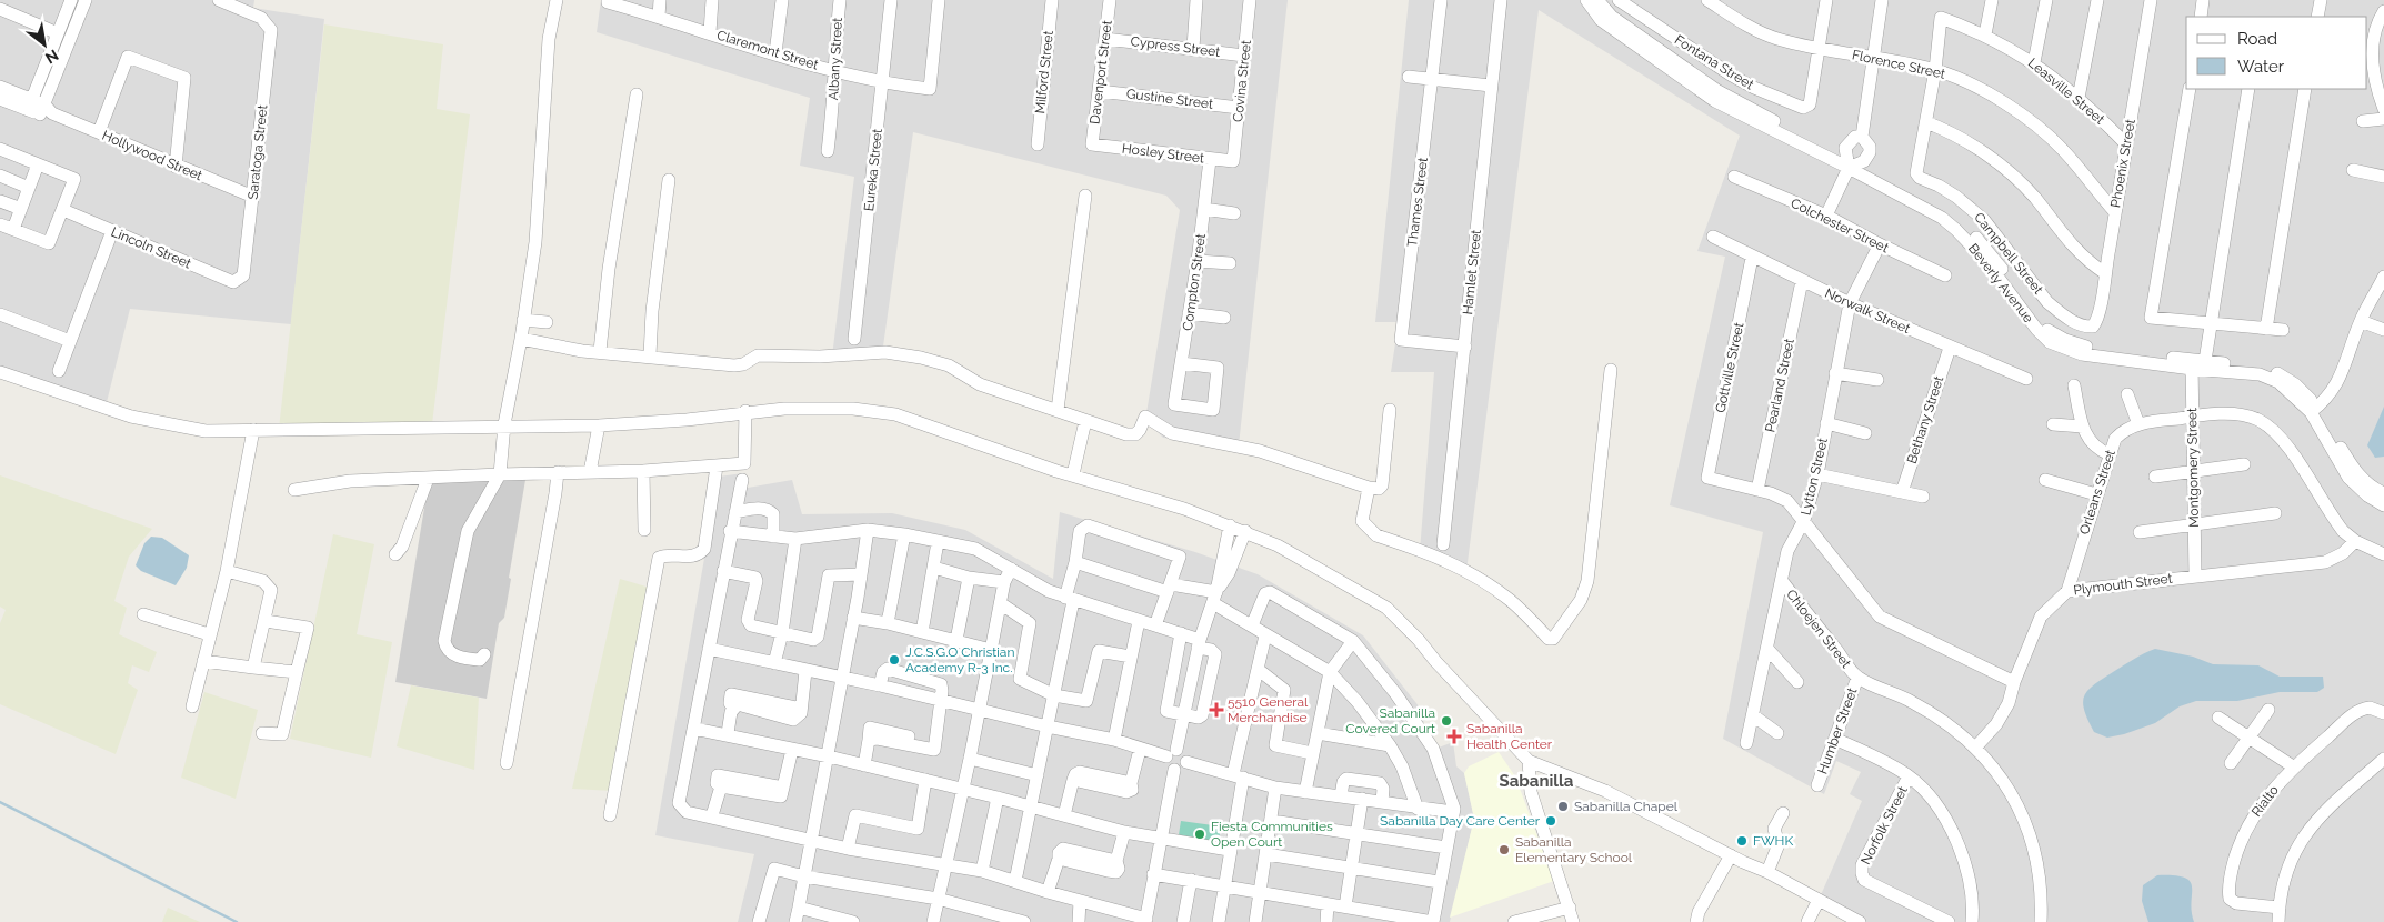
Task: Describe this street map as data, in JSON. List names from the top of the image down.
{
  "streets": {
    "street": [
      "Cypress Street",
      "Claremont Street",
      "Albany Street",
      "Fontana Street",
      "Florence Street",
      "Milford Street",
      "Davenport Street",
      "Covina Street",
      "Leasville Street",
      "Gustine Street",
      "Saratoga Street",
      "Hosley Street",
      "Hollywood Street",
      "Phoenix Street",
      "Eureka Street",
      "Thames Street",
      "Colchester Street",
      "Lincoln Street",
      "Campbell Street",
      "Hamlet Street",
      "Compton Street",
      "Beverly Avenue",
      "Norwalk Street",
      "Gottville Street",
      "Pearland Street",
      "Bethany Street",
      "Montgomery Street",
      "Lytton Street",
      "Orleans Street",
      "Plymouth Street",
      "Chloejen Street",
      "Humber Street",
      "Rialto",
      "Norfolk Street"
    ]
  },
  "crossings": [
    ["Cypress Street", "Davenport Street"],
    ["Cypress Street", "Covina Street"],
    ["Claremont Street", "Albany Street"],
    ["Claremont Street", "Eureka Street"],
    ["Fontana Street", "Florence Street"],
    ["Florence Street", "Phoenix Street"],
    ["Florence Street", "Campbell Street"],
    ["Davenport Street", "Gustine Street"],
    ["Davenport Street", "Hosley Street"],
    ["Covina Street", "Gustine Street"],
    ["Covina Street", "Hosley Street"],
    ["Leasville Street", "Phoenix Street"],
    ["Leasville Street", "Campbell Street"],
    ["Saratoga Street", "Hollywood Street"],
    ["Saratoga Street", "Lincoln Street"],
    ["Hosley Street", "Compton Street"],
    ["Phoenix Street", "Campbell Street"],
    ["Thames Street", "Hamlet Street"],
    ["Colchester Street", "Lytton Street"],
    ["Beverly Avenue", "Montgomery Street"],
    ["Norwalk Street", "Gottville Street"],
    ["Norwalk Street", "Pearland Street"],
    ["Norwalk Street", "Bethany Street"],
    ["Norwalk Street", "Lytton Street"],
    ["Gottville Street", "Pearland Street"],
    ["Montgomery Street", "Orleans Street"],
    ["Montgomery Street", "Plymouth Street"],
    ["Lytton Street", "Chloejen Street"],
    ["Orleans Street", "Plymouth Street"],
    ["Plymouth Street", "Chloejen Street"],
    ["Chloejen Street", "Humber Street"]
  ],
  "districts": ["Sabanilla"],
  "places": {
    "other": [
      "J.C.S.G.O Christian Academy R-3 Inc.",
      "Sabanilla Covered Court",
      "Sabanilla Chapel",
      "Sabanilla Day Care Center",
      "Fiesta Communities Open Court",
      "FWHK",
      "Sabanilla Elementary School"
    ],
    "health": ["5510 General Merchandise", "Sabanilla Health Center"]
  },
  "legend": ["Road", "Water"],
  "north": "bottom right"
}
